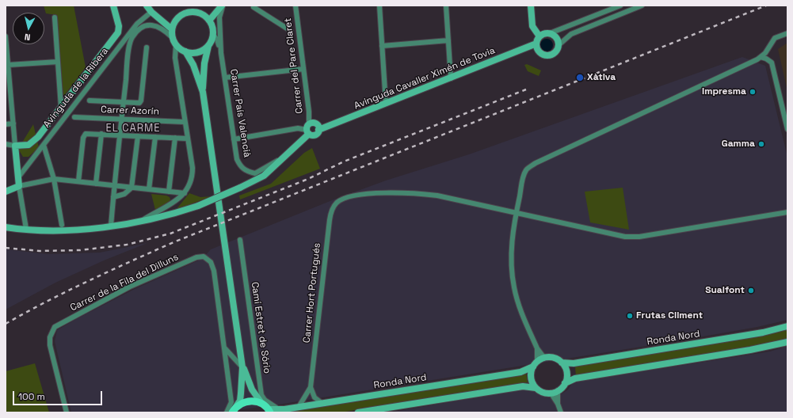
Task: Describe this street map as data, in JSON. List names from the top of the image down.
{
  "streets": {
    "street": [
      "Carrer del Pare Claret",
      "Avinguda Cavaller Ximén de Tovia",
      "Avinguda de la Ribera",
      "Carrer Azorín",
      "Carrer País Valencià",
      "Carrer de la Fila del Dilluns",
      "Carrer Hort Portugués",
      "Camí Estret de Sório",
      "Ronda Nord"
    ]
  },
  "crossings": [
    ["Carrer del Pare Claret", "Avinguda Cavaller Ximén de Tovia"],
    ["Carrer Hort Portugués", "Ronda Nord"],
    ["Camí Estret de Sório", "Ronda Nord"]
  ],
  "districts": ["EL CARME"],
  "places": [
    "Xàtiva",
    "Impresma",
    "Gamma",
    "Sualfont",
    "Frutas Climent"
  ],
  "scale_bar": "100 m",
  "north": "bottom"
}
